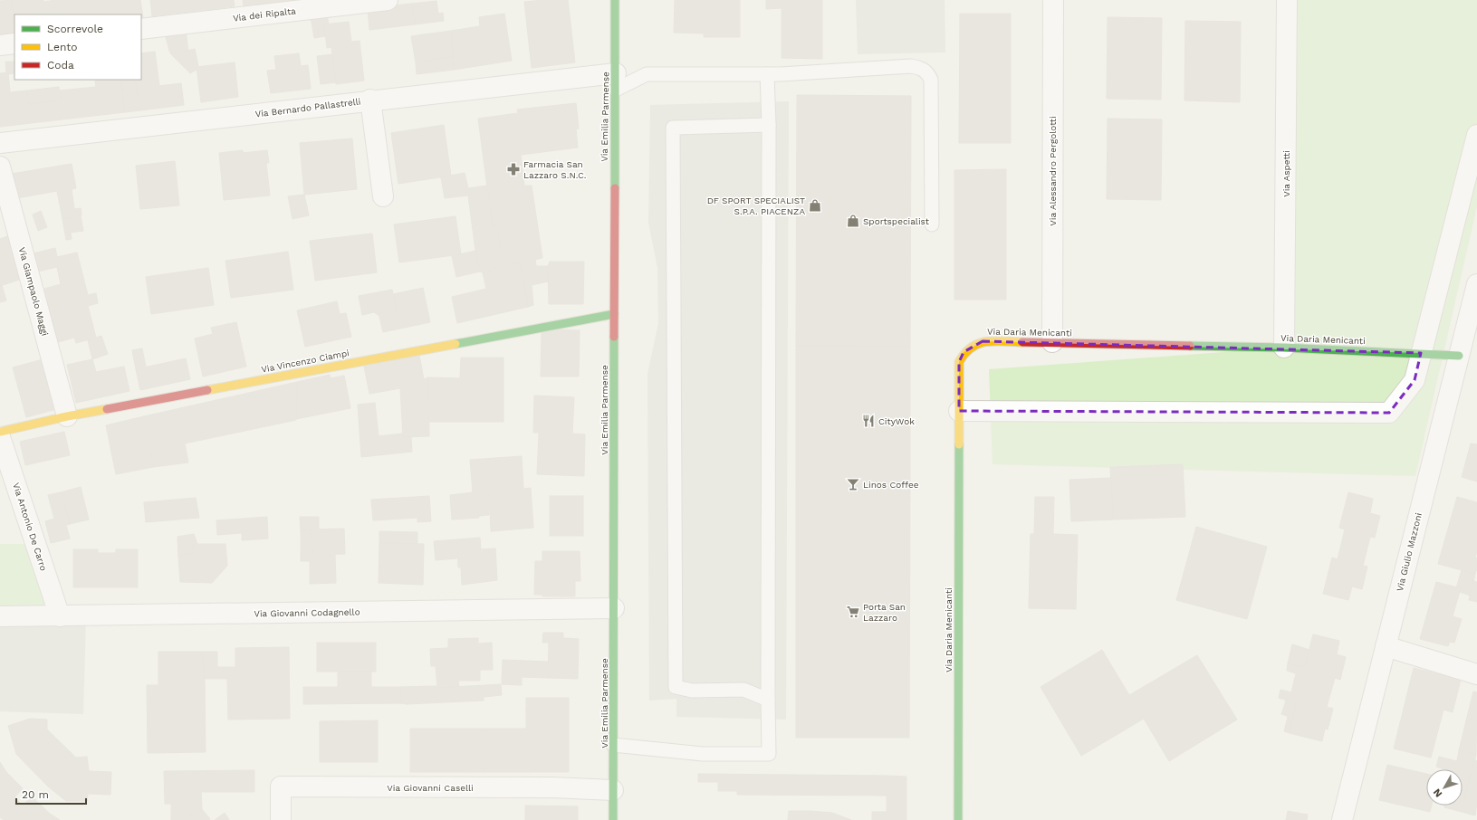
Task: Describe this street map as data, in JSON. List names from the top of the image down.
{
  "streets": {
    "street": [
      "Via dei Ripalta",
      "Via Bernardo Pallastrelli",
      "Via Emilia Parmense",
      "Via Alessandro Pergolotti",
      "Via Aspetti",
      "Via Giampaolo Maggi",
      "Via Daria Menicanti",
      "Via Vincenzo Ciampi",
      "Via Antonio De Carro",
      "Via Giulio Mazzoni",
      "Via Giovanni Codagnello",
      "Via Giovanni Caselli"
    ]
  },
  "crossings": [
    ["Via Bernardo Pallastrelli", "Via Emilia Parmense"],
    ["Via Emilia Parmense", "Via Vincenzo Ciampi"],
    ["Via Emilia Parmense", "Via Giovanni Codagnello"],
    ["Via Emilia Parmense", "Via Giovanni Caselli"],
    ["Via Alessandro Pergolotti", "Via Daria Menicanti"],
    ["Via Aspetti", "Via Daria Menicanti"],
    ["Via Giampaolo Maggi", "Via Vincenzo Ciampi"],
    ["Via Daria Menicanti", "Via Giulio Mazzoni"],
    ["Via Vincenzo Ciampi", "Via Antonio De Carro"],
    ["Via Antonio De Carro", "Via Giovanni Codagnello"]
  ],
  "places": {
    "pharmacy": ["Farmacia San Lazzaro S.N.C."],
    "shop": ["DF SPORT SPECIALIST S.P.A. PIACENZA", "Sportspecialist"],
    "restaurant": ["CityWok"],
    "bar": ["Linos Coffee"],
    "supermarket": ["Porta San Lazzaro"]
  },
  "legend": ["Scorrevole", "Lento", "Coda"],
  "scale_bar": "20 m",
  "north": "bottom left"
}
